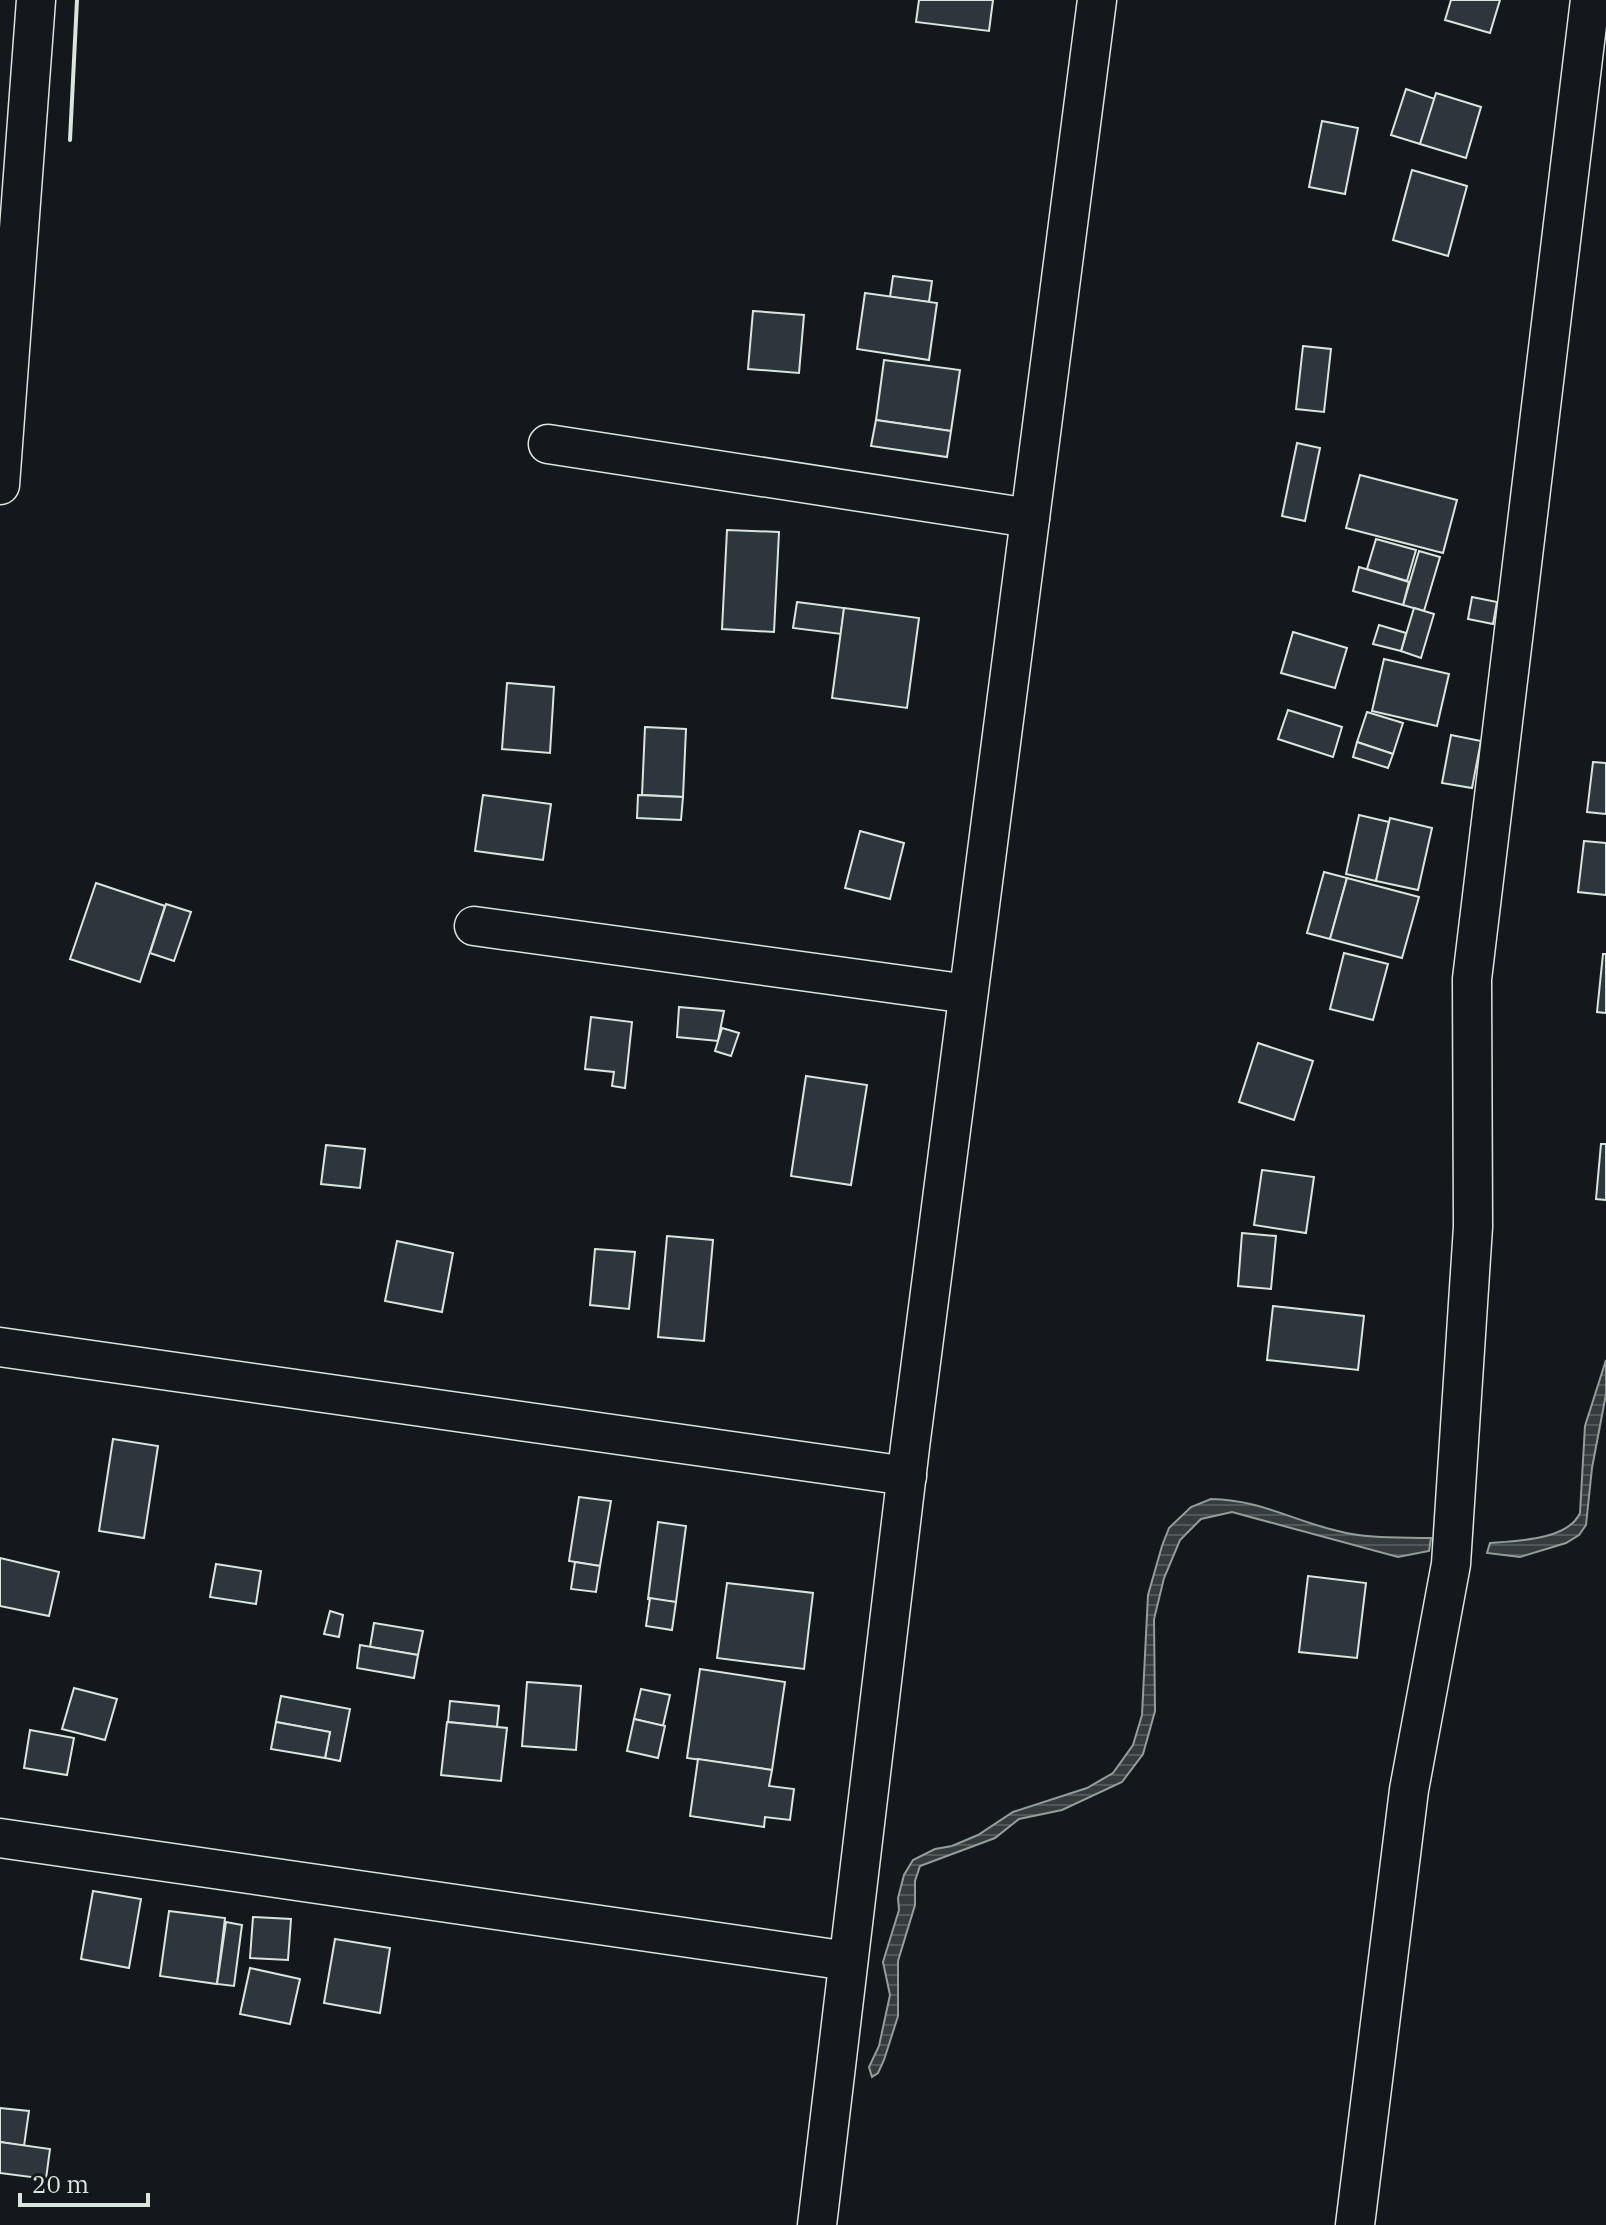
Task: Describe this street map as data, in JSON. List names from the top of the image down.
{
  "scale_bar": "20 m"
}
